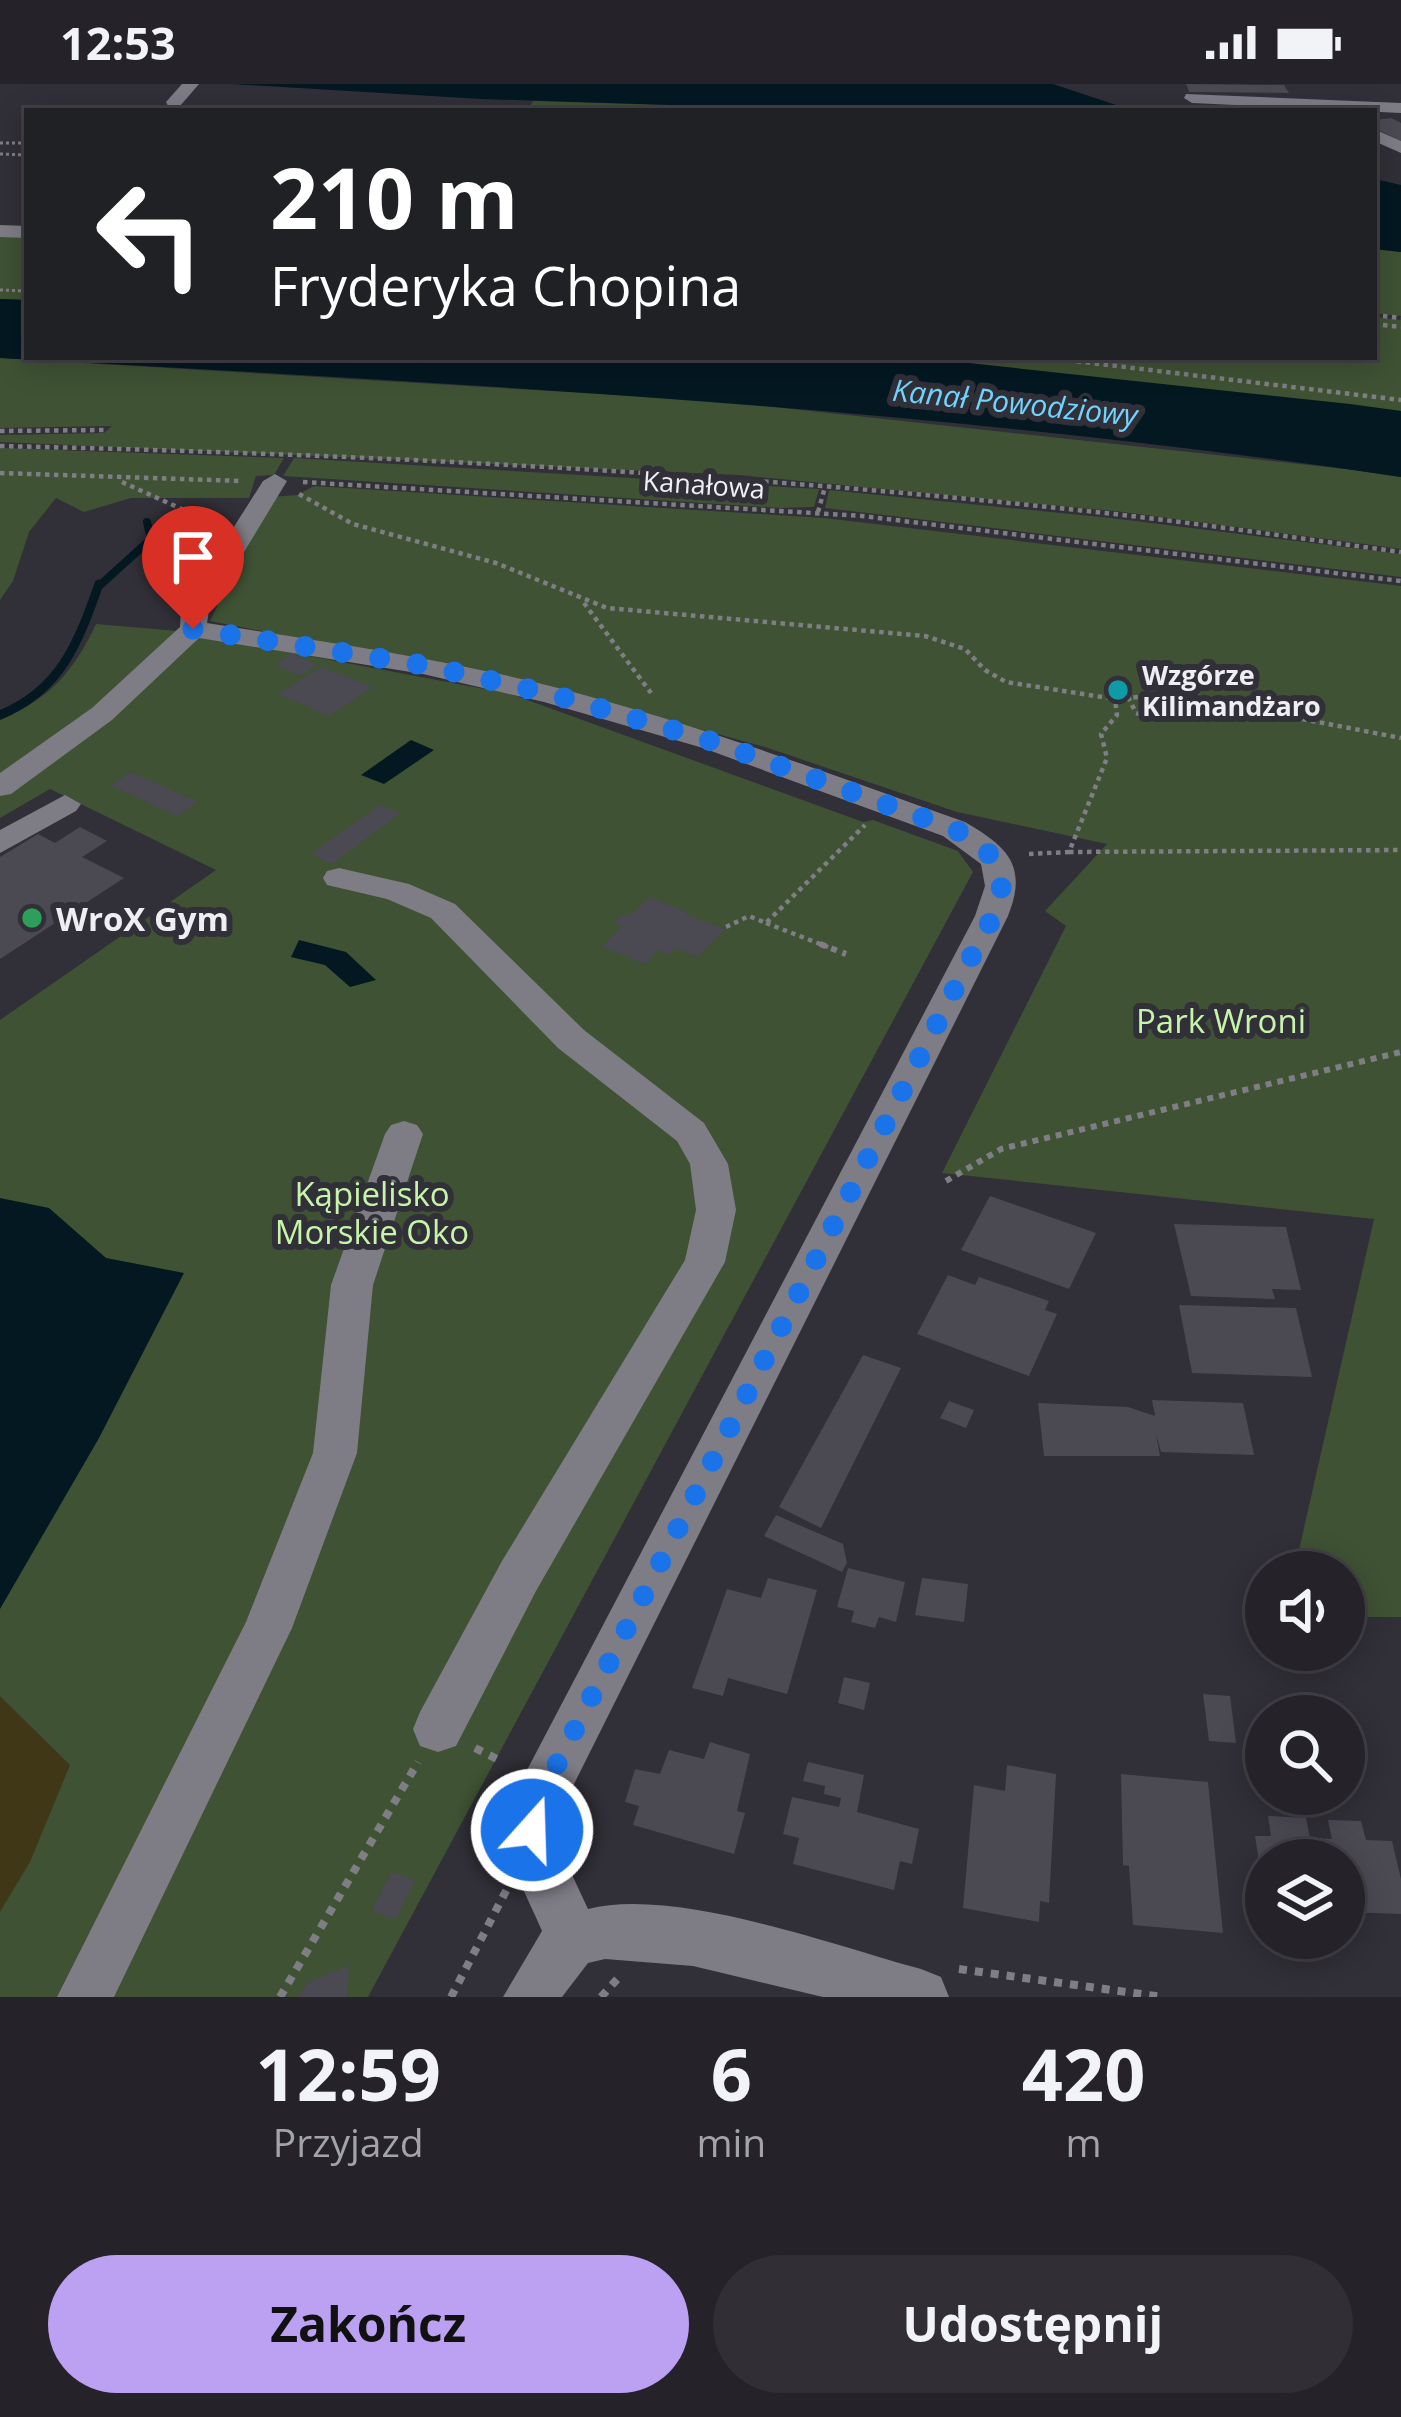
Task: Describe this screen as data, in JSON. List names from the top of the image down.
{
  "streets": {
    "path": ["Kanałowa"]
  },
  "water": ["Kanał Powodziowy"],
  "parks": ["Park Wroni", "Kąpielisko Morskie Oko"],
  "places": ["Wzgórze Kilimandżaro", "WroX Gym"],
  "page": {
    "status": "12:53",
    "turn": ["210 m", "Fryderyka Chopina"],
    "eta": [
      "12:59",
      "Przyjazd",
      "6",
      "min",
      "420",
      "m"
    ],
    "buttons": ["Zakończ", "Udostępnij"]
  }
}
